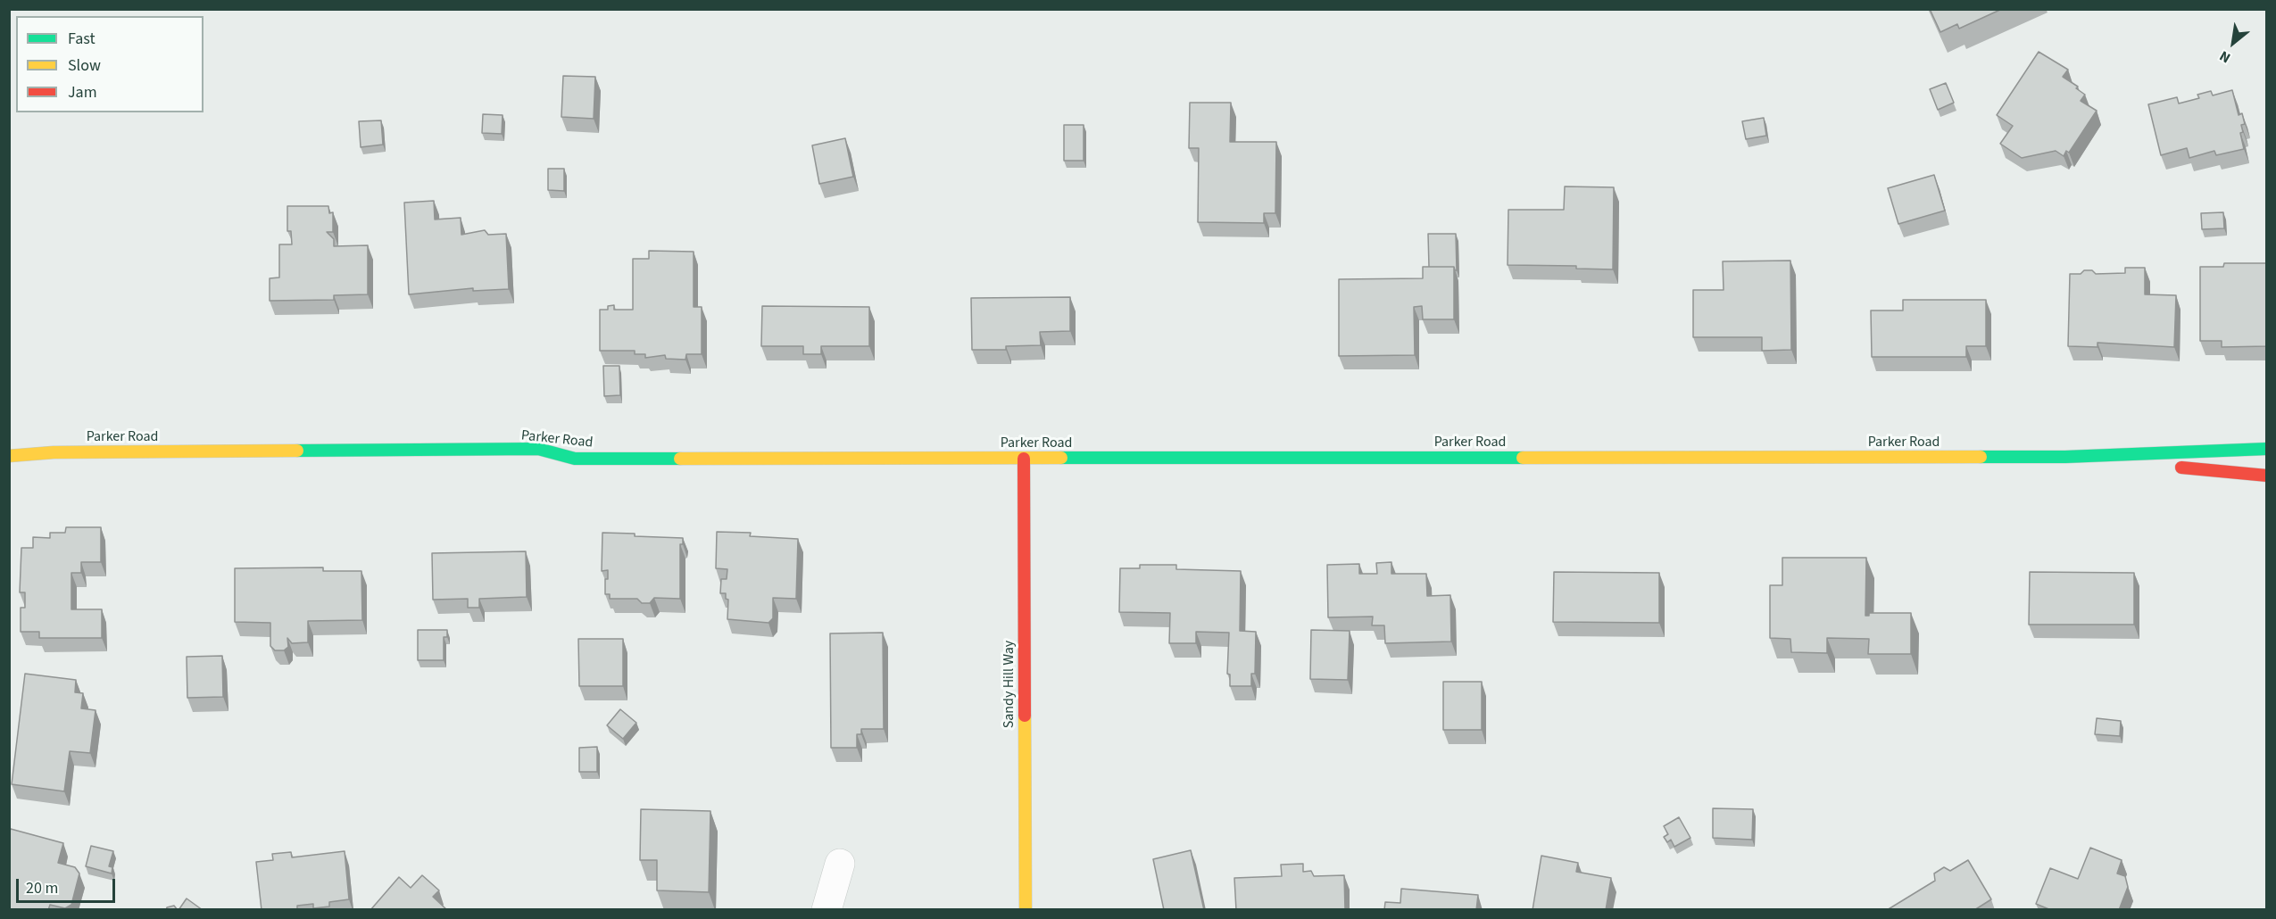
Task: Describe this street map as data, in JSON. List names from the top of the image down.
{
  "streets": {
    "street": ["Parker Road", "Sandy Hill Way"]
  },
  "crossings": [
    ["Parker Road", "Sandy Hill Way"]
  ],
  "legend": ["Fast", "Slow", "Jam"],
  "scale_bar": "20 m",
  "north": "bottom left"
}
